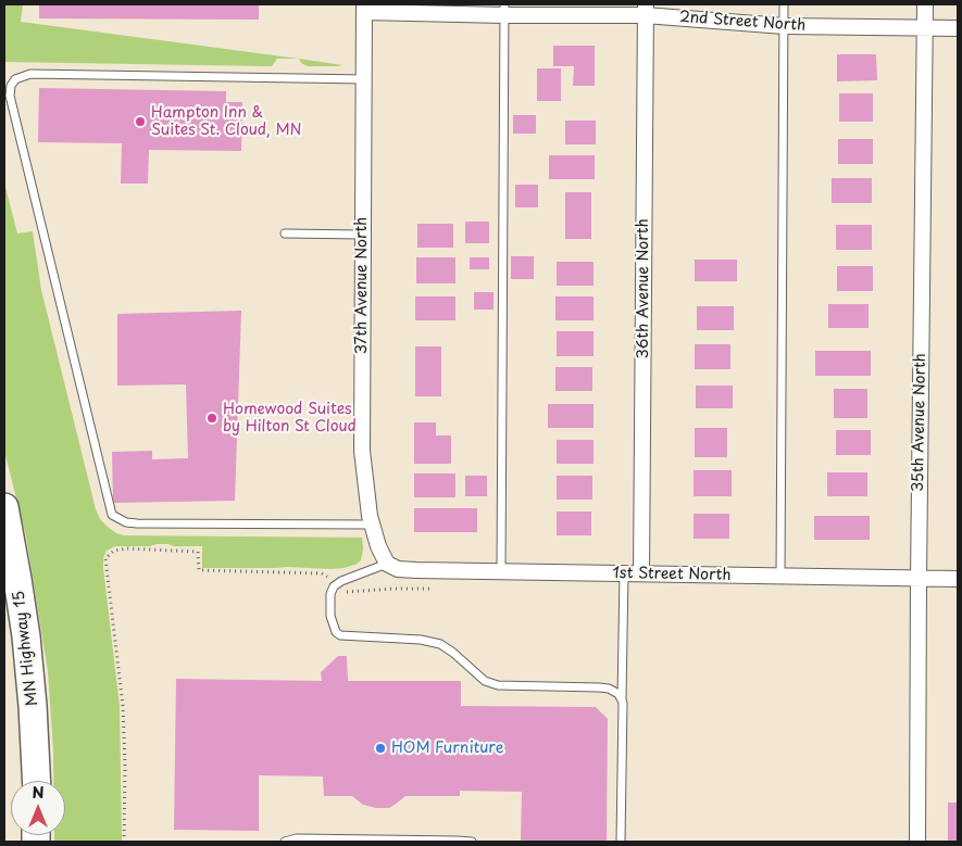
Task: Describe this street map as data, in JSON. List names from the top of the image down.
{
  "streets": {
    "highway": ["MN Highway 15"],
    "street": [
      "2nd Street North",
      "37th Avenue North",
      "36th Avenue North",
      "35th Avenue North",
      "1st Street North"
    ]
  },
  "crossings": [
    ["2nd Street North", "37th Avenue North"],
    ["2nd Street North", "36th Avenue North"],
    ["2nd Street North", "35th Avenue North"],
    ["37th Avenue North", "1st Street North"],
    ["36th Avenue North", "1st Street North"],
    ["35th Avenue North", "1st Street North"]
  ],
  "places": ["Hampton Inn & Suites St. Cloud, MN", "Homewood Suites by Hilton St Cloud", "HOM Furniture"],
  "north": "top"
}
